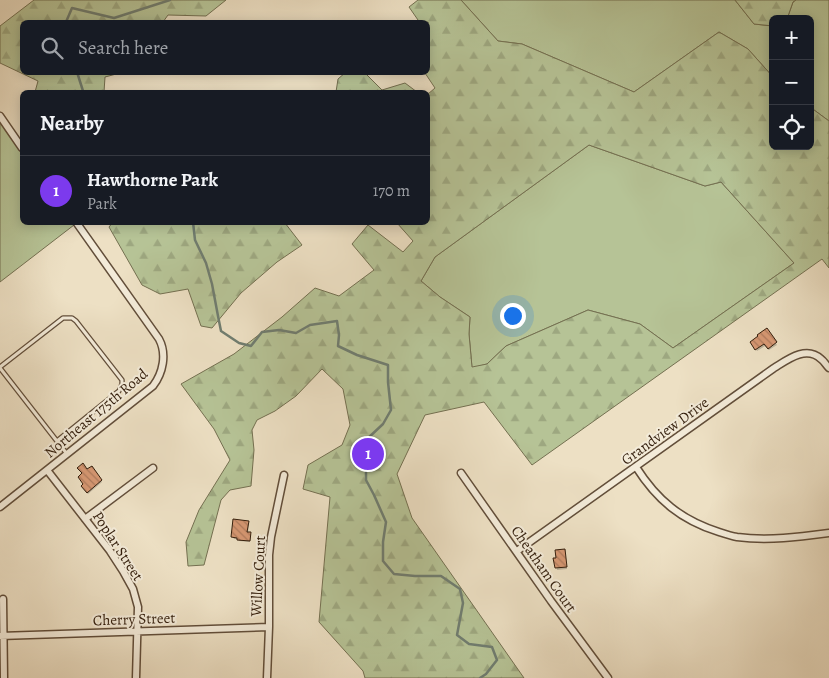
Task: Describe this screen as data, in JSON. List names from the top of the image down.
{
  "streets": {
    "street": [
      "Northeast 175th Road",
      "Grandview Drive",
      "Poplar Street",
      "Cheatham Court",
      "Willow Court",
      "Cherry Street"
    ]
  },
  "crossings": [
    ["Northeast 175th Road", "Poplar Street"],
    ["Grandview Drive", "Cheatham Court"],
    ["Poplar Street", "Cherry Street"],
    ["Willow Court", "Cherry Street"]
  ],
  "page": {
    "map_buttons": ["+", "−"],
    "search": "Search here",
    "heading": "Nearby",
    "list": [
      {
        "mark": "1",
        "name": "Hawthorne Park",
        "note": "Park",
        "value": "170 m"
      }
    ],
    "pins": "1"
  }
}
